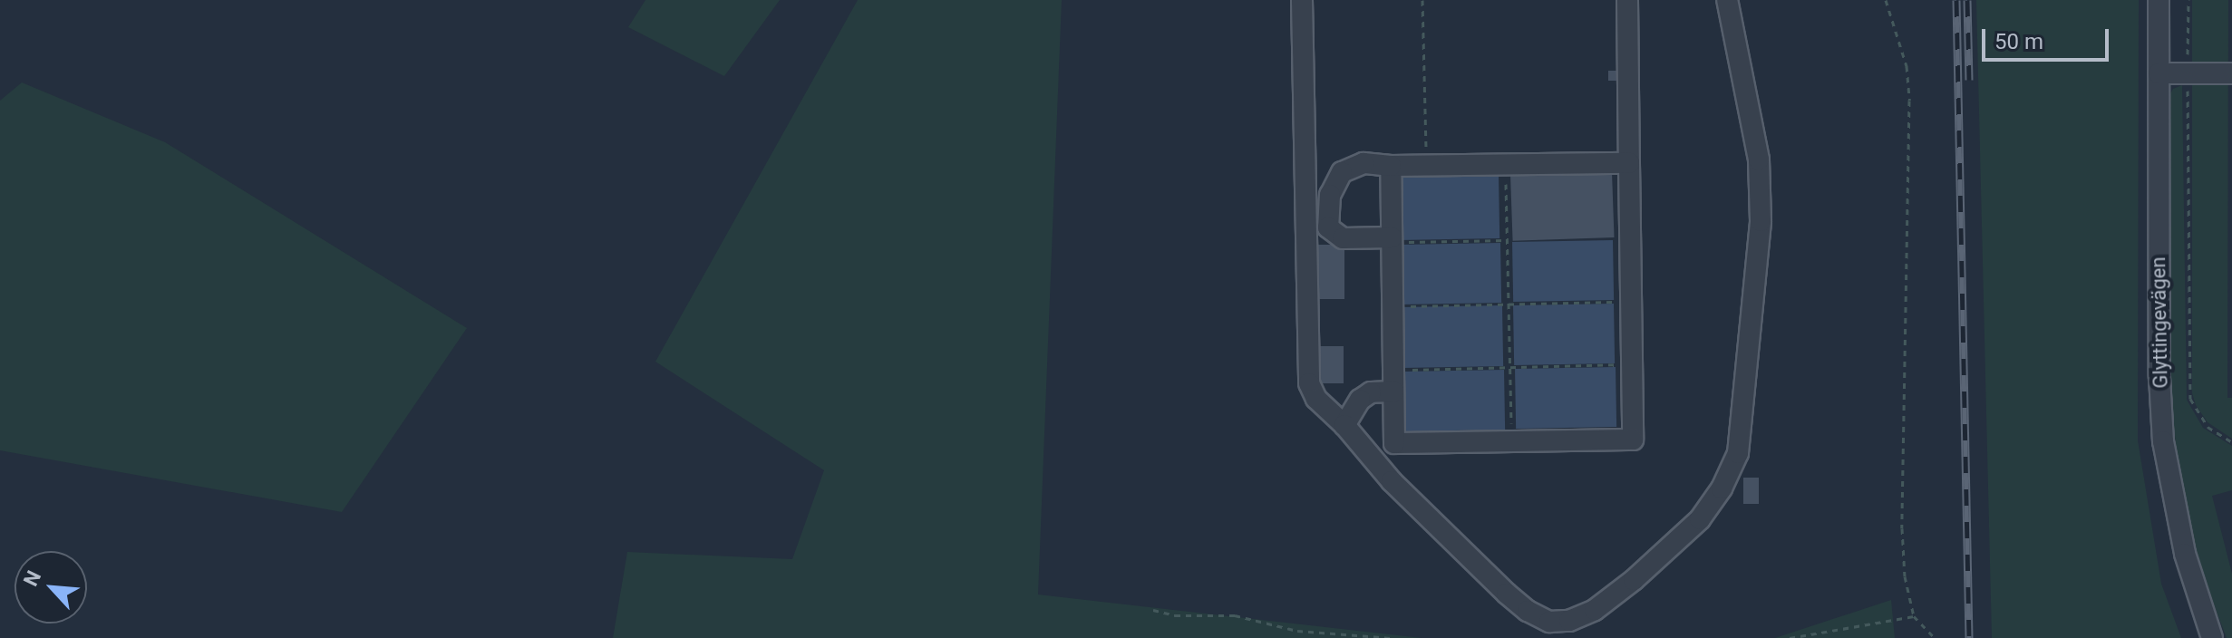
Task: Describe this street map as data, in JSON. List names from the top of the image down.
{
  "streets": {
    "street": ["Glyttingevägen"]
  },
  "scale_bar": "50 m",
  "north": "top left"
}
